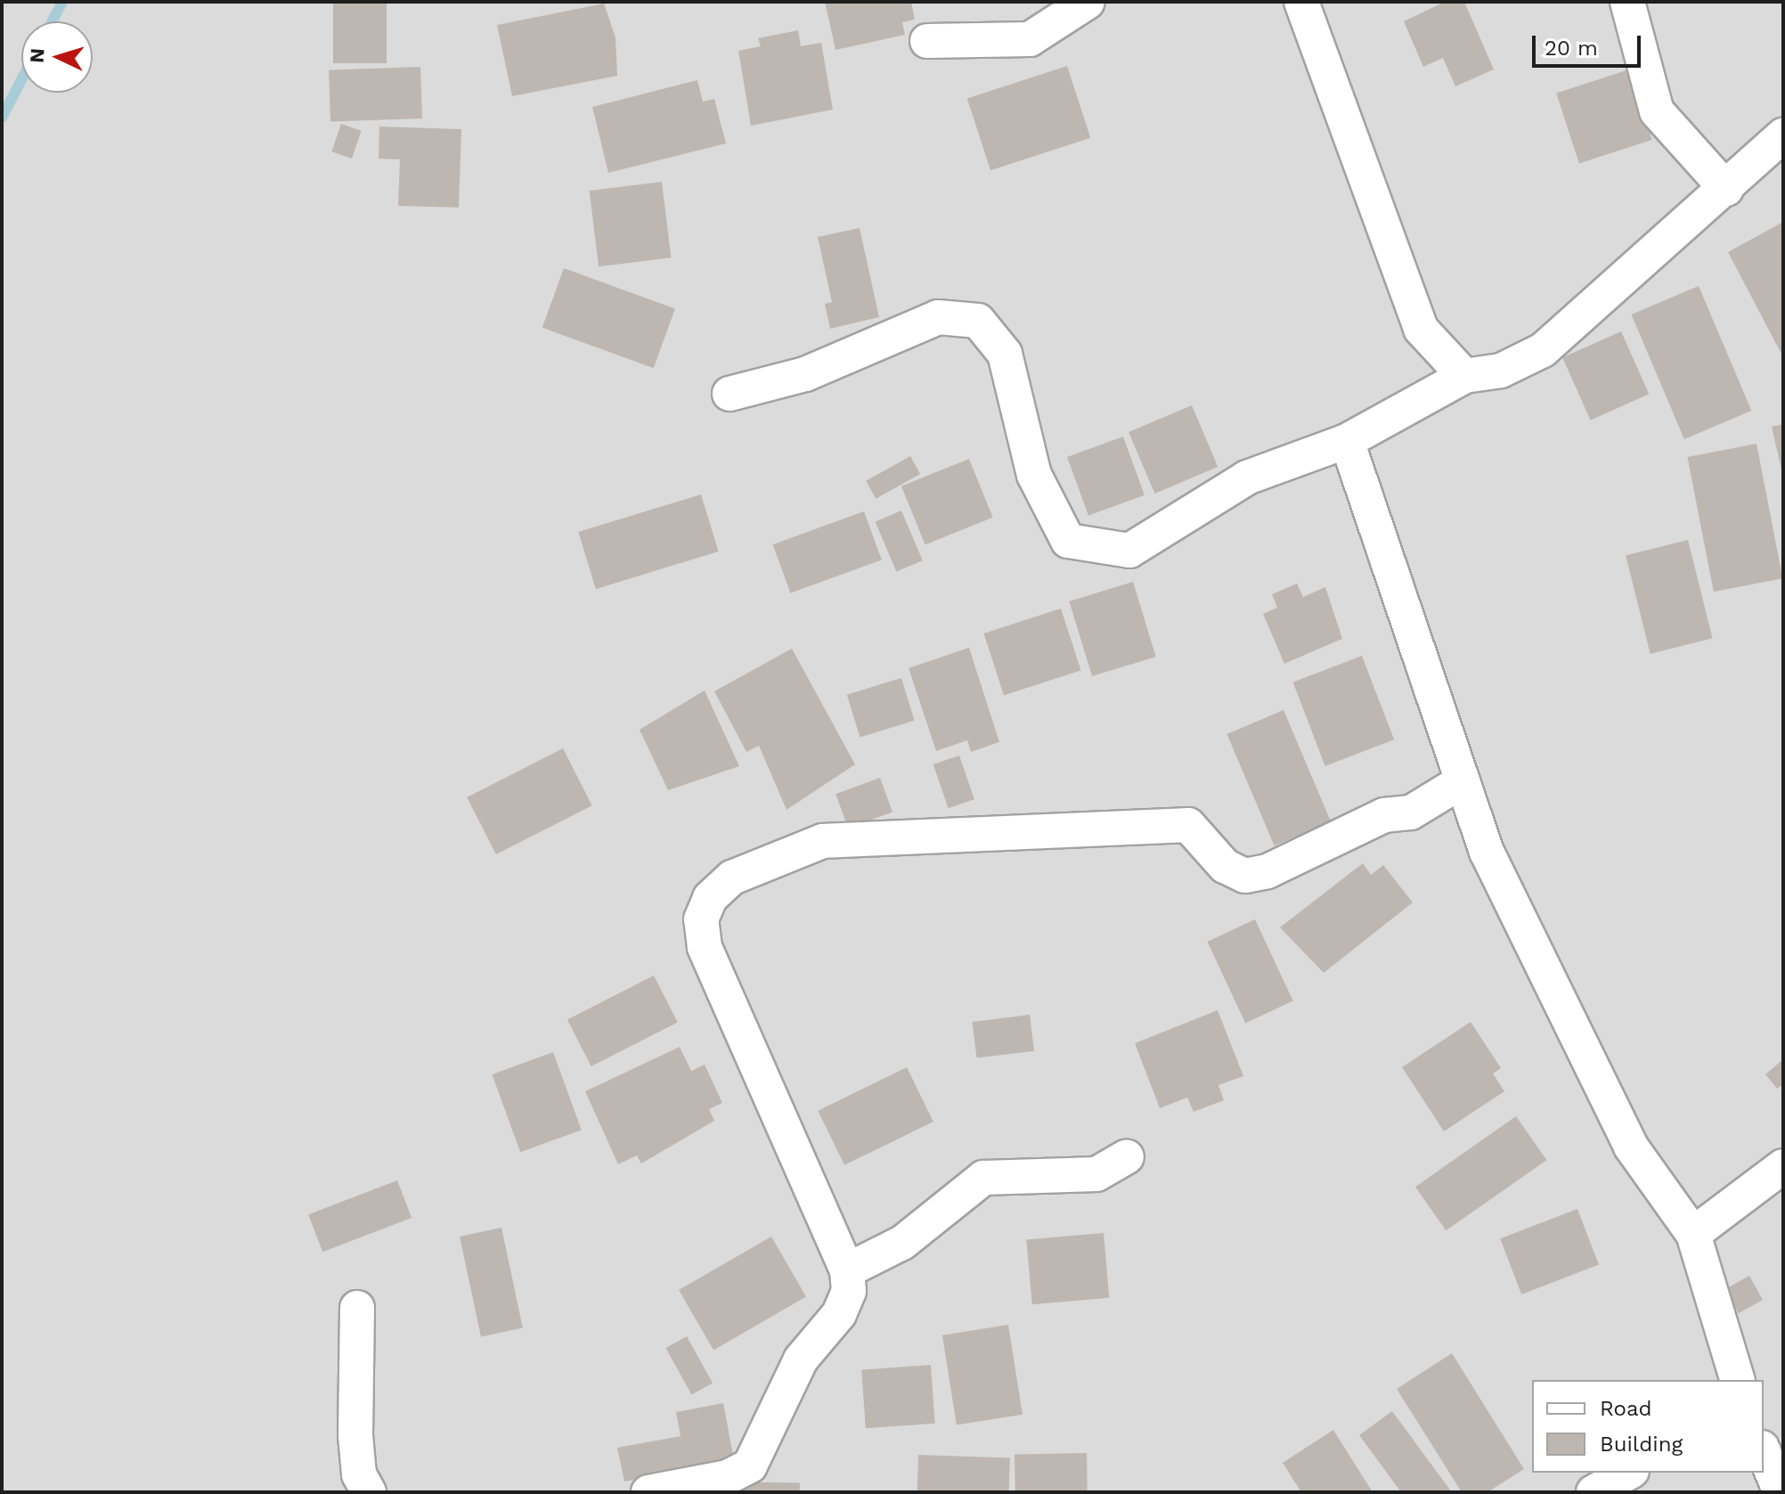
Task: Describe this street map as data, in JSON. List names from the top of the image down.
{
  "legend": ["Road", "Building"],
  "scale_bar": "20 m",
  "north": "left"
}
